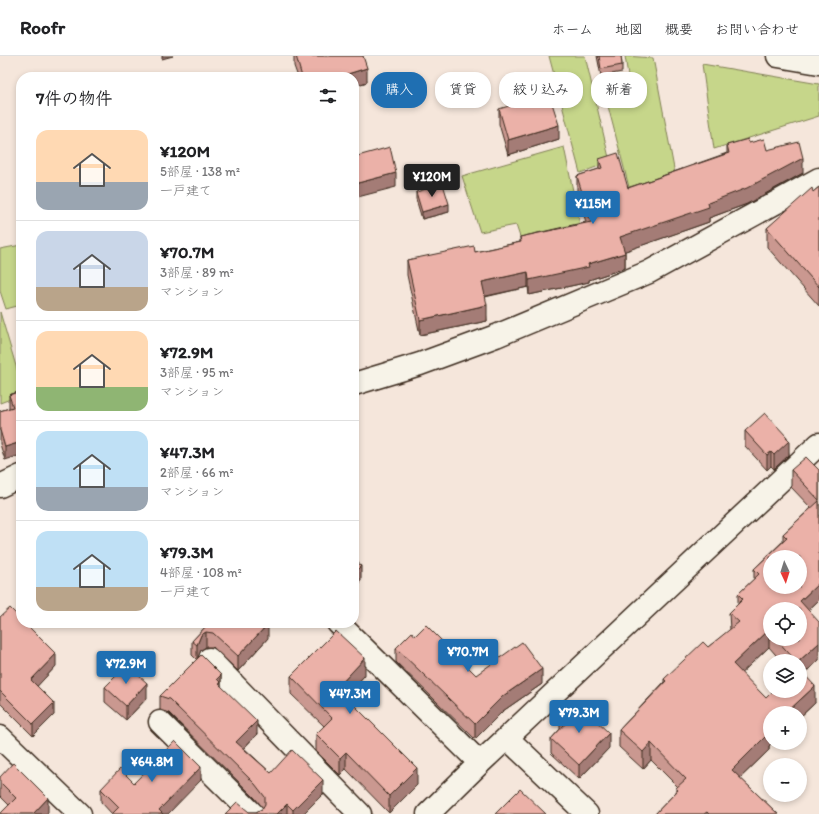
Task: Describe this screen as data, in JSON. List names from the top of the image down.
{
  "north": "bottom",
  "page": {
    "header": "Roofr",
    "nav": [
      "ホーム",
      "地図",
      "概要",
      "お問い合わせ"
    ],
    "chip": [
      "購入",
      "賃貸",
      "絞り込み",
      "新着"
    ],
    "heading": "7件の物件",
    "list": [
      {
        "name": "¥120M",
        "note": "5部屋 · 138 m² · 一戸建て"
      },
      {
        "name": "¥70.7M",
        "note": "3部屋 · 89 m² · マンション"
      },
      {
        "name": "¥72.9M",
        "note": "3部屋 · 95 m² · マンション"
      },
      {
        "name": "¥47.3M",
        "note": "2部屋 · 66 m² · マンション"
      },
      {
        "name": "¥79.3M",
        "note": "4部屋 · 108 m² · 一戸建て"
      }
    ],
    "price": [
      "¥120M",
      "¥115M",
      "¥70.7M",
      "¥72.9M",
      "¥47.3M",
      "¥79.3M",
      "¥64.8M"
    ],
    "map_buttons": ["+", "−"]
  }
}
